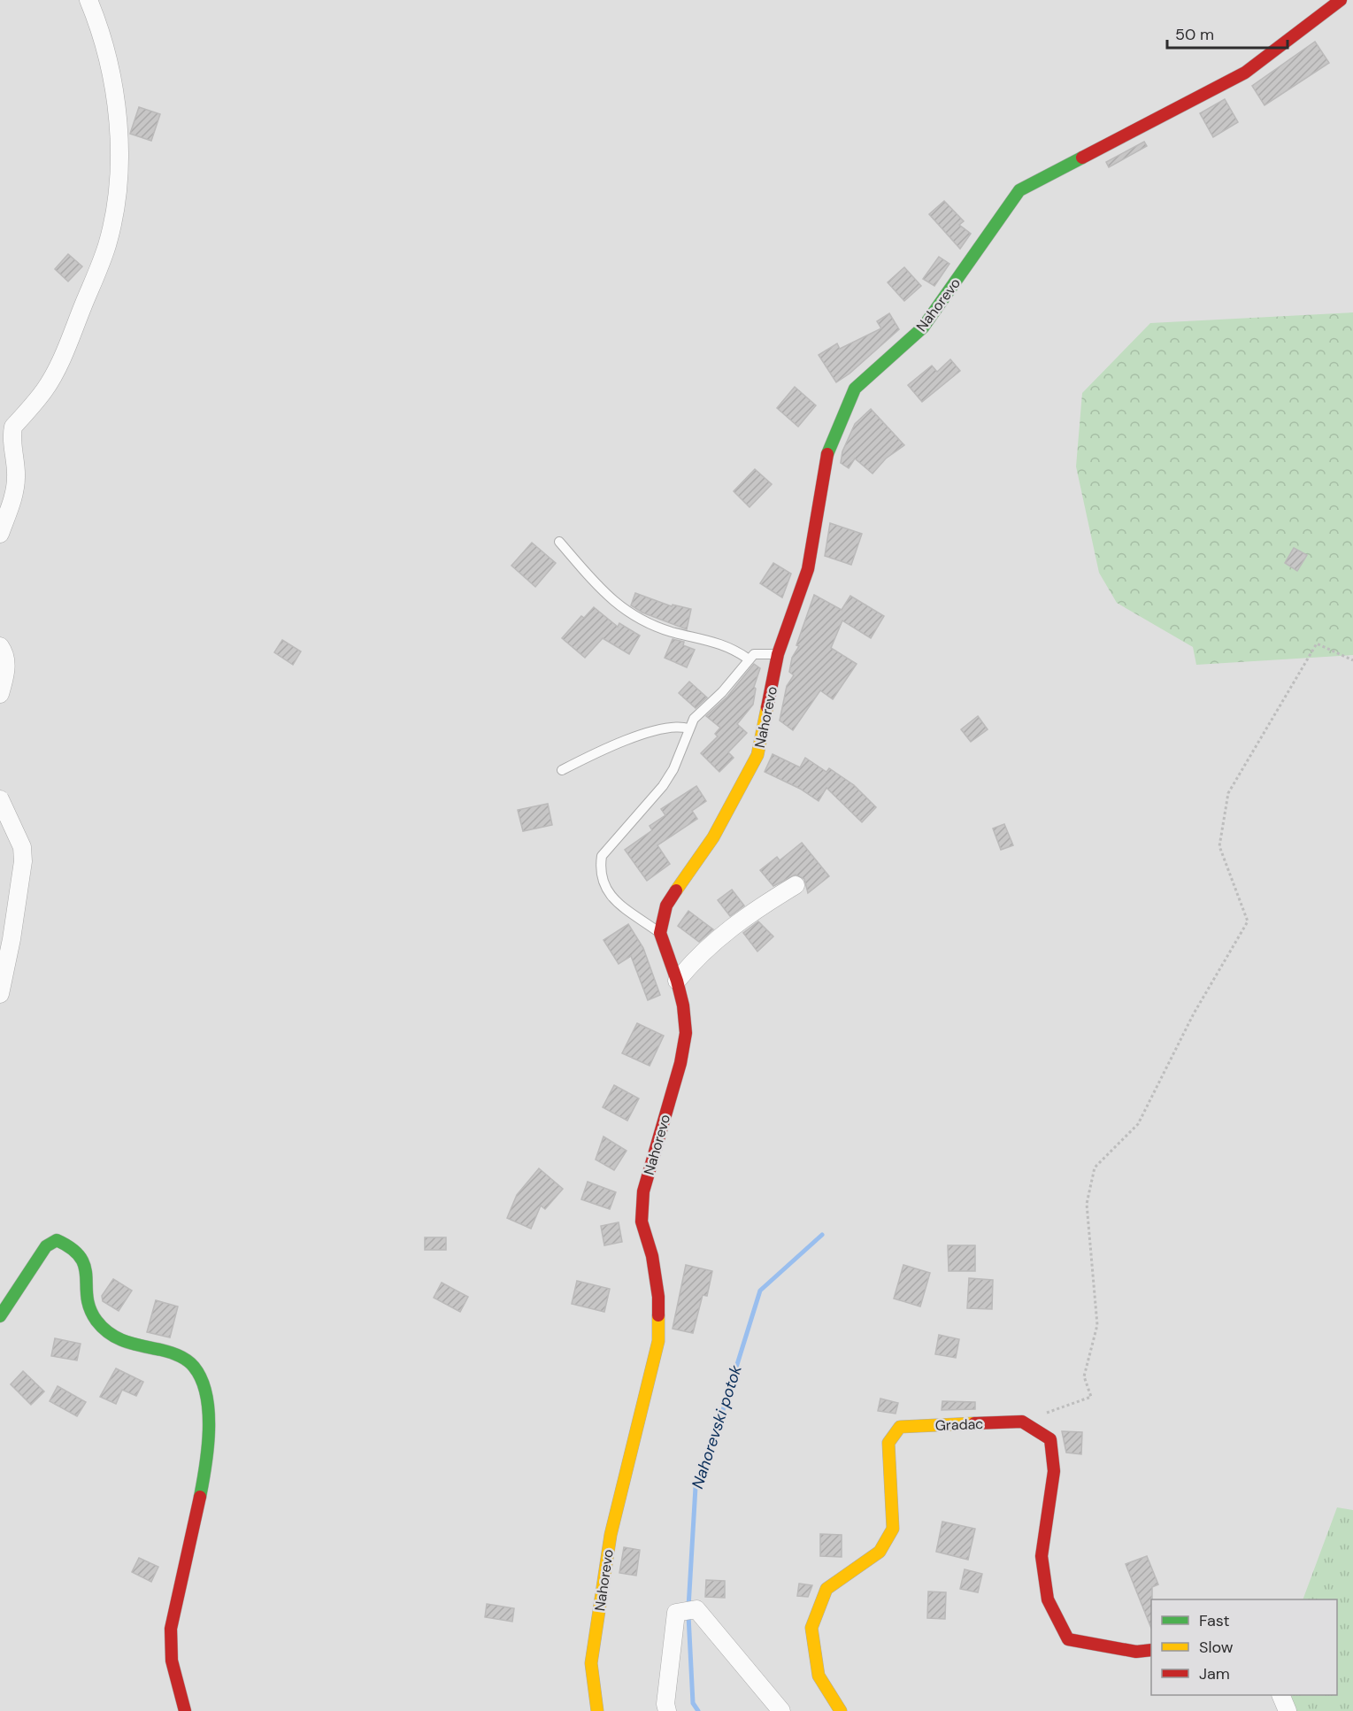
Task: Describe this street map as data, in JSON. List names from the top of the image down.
{
  "streets": {
    "street": ["Nahorevo", "Gradac"]
  },
  "water": ["Nahorevski potok"],
  "legend": ["Fast", "Slow", "Jam"],
  "scale_bar": "50 m"
}
